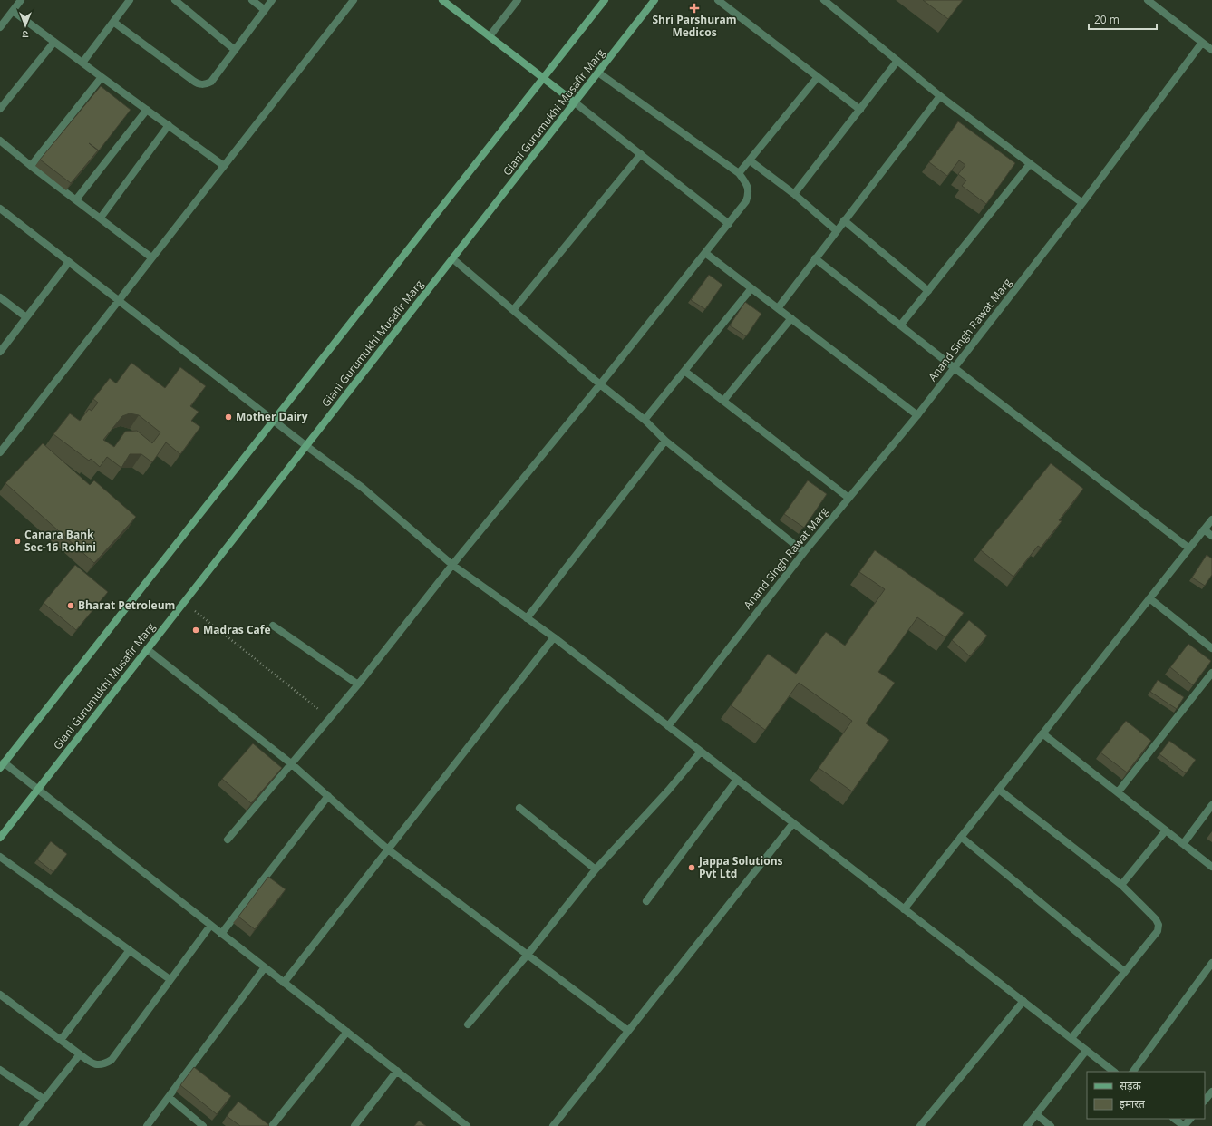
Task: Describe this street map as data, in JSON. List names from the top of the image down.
{
  "streets": {
    "street": ["Giani Gurumukhi Musafir Marg", "Anand Singh Rawat Marg"]
  },
  "places": {
    "health": ["Shri Parshuram Medicos"],
    "other": [
      "Mother Dairy",
      "Canara Bank Sec-16 Rohini",
      "Bharat Petroleum",
      "Madras Cafe",
      "Jappa Solutions Pvt Ltd"
    ]
  },
  "legend": ["सड़क", "इमारत"],
  "scale_bar": "20 m",
  "north": "bottom"
}
